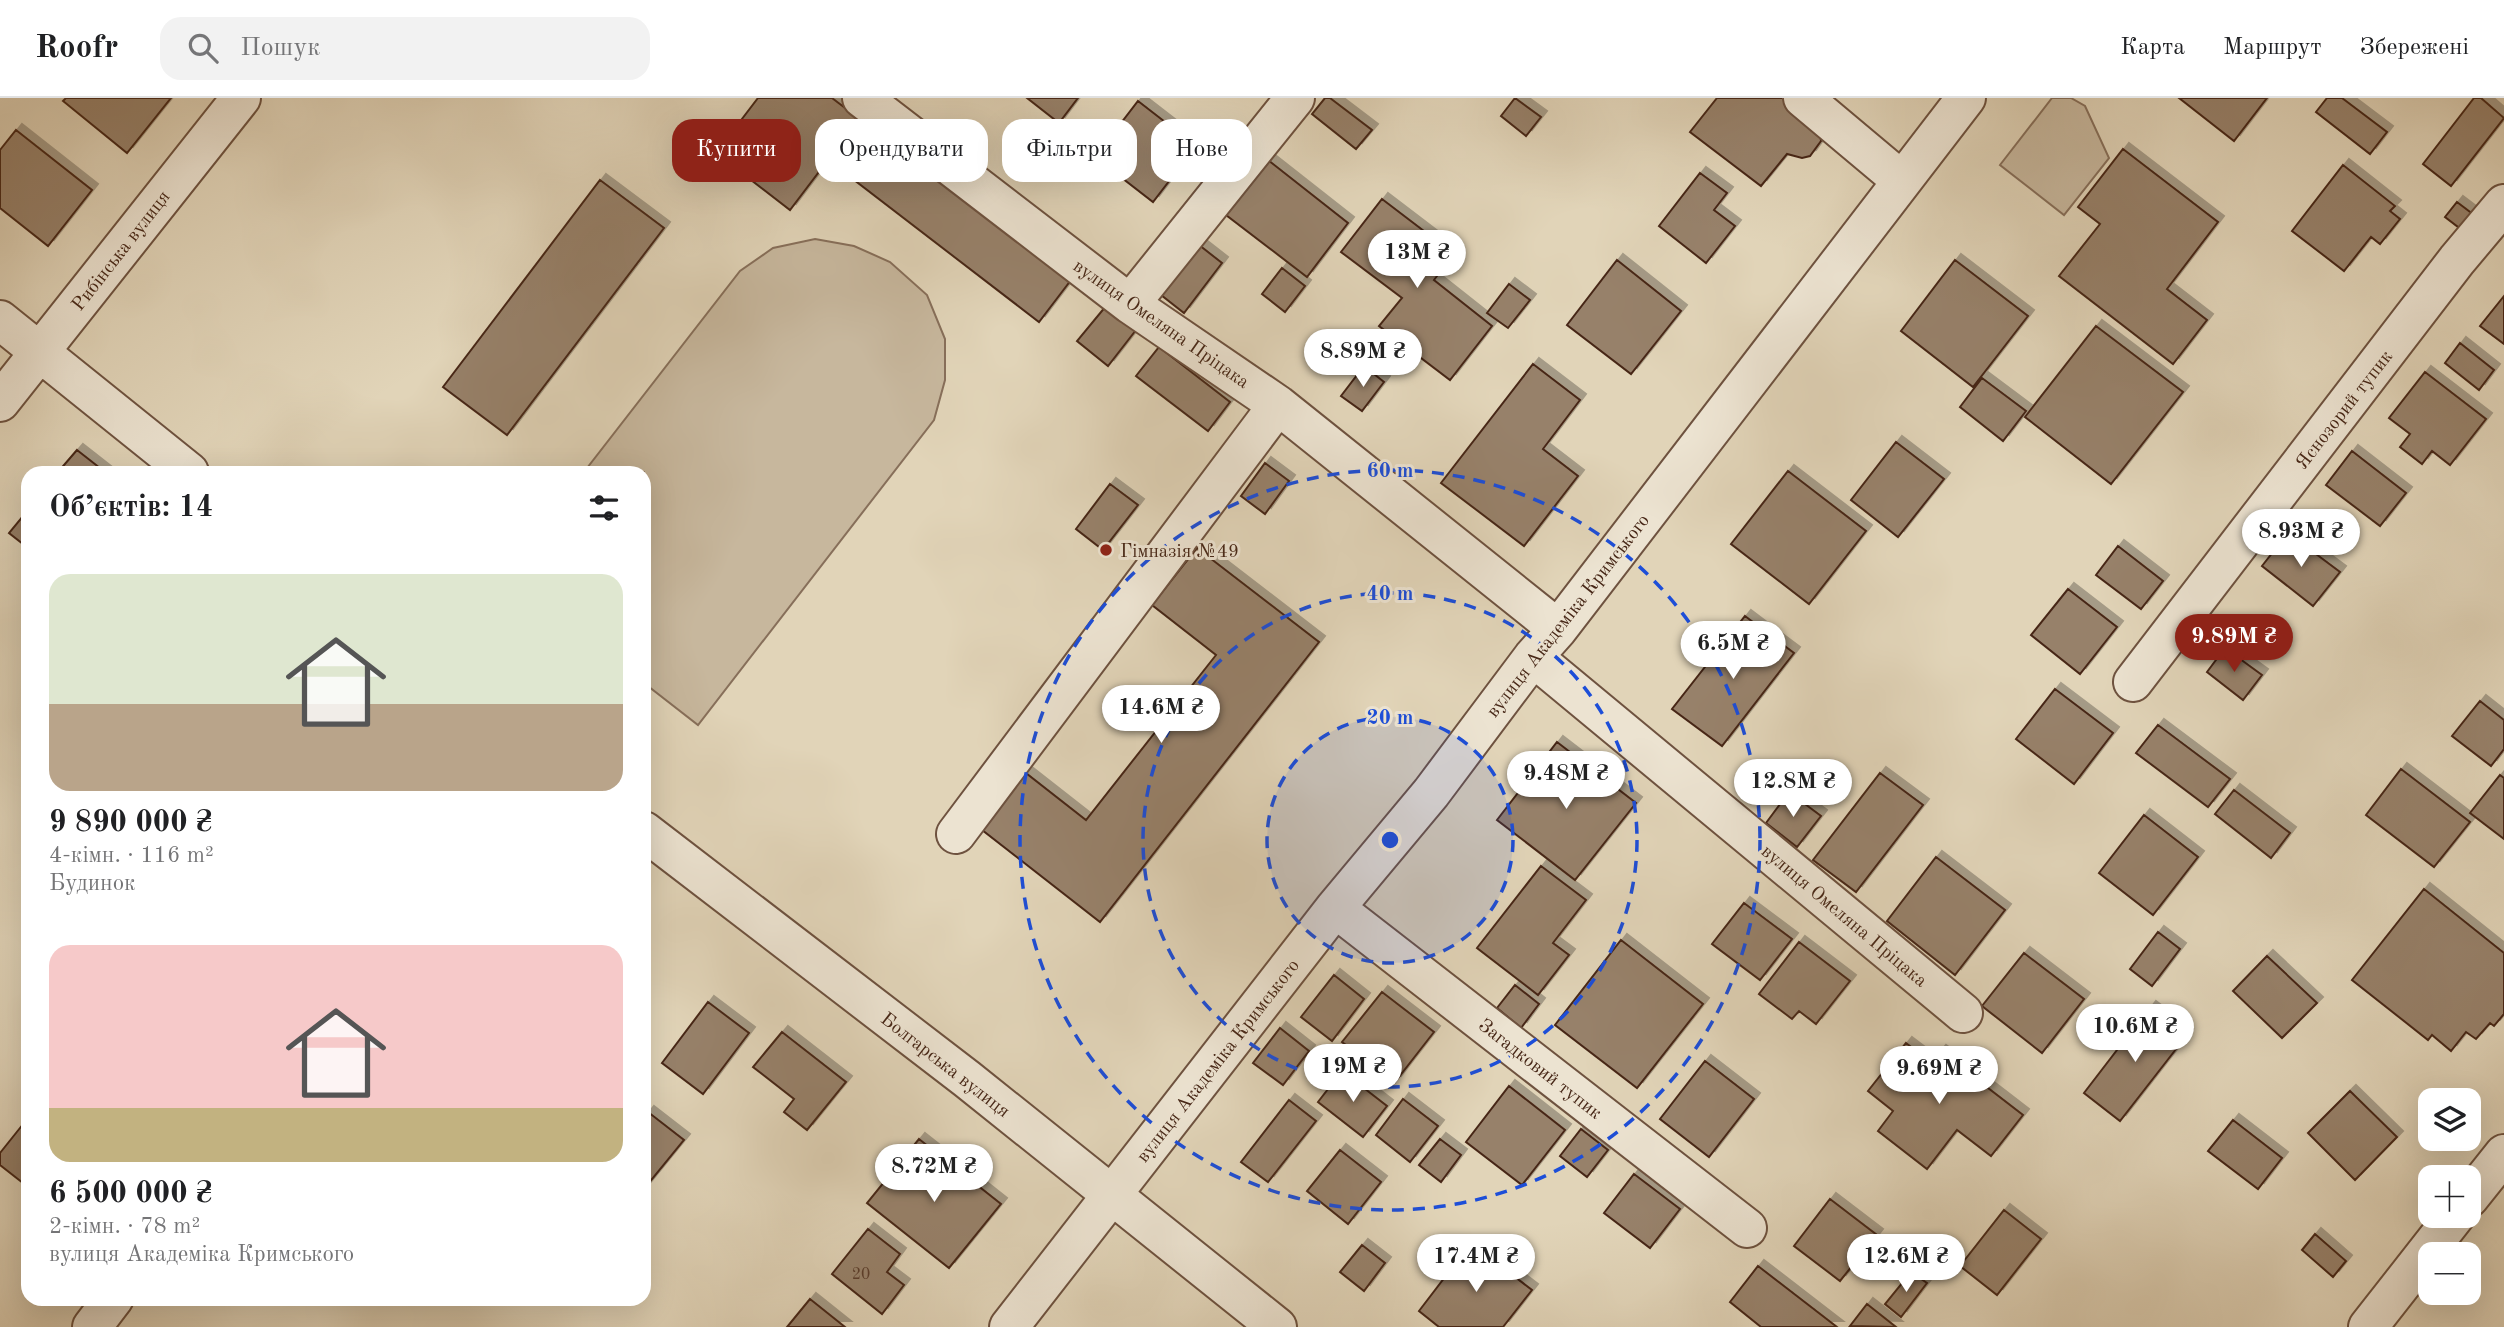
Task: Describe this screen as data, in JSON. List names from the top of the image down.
{
  "streets": {
    "street": [
      "Рибінська вулиця",
      "вулиця Омеляна Пріцака",
      "Яснозорий тупик",
      "вулиця Академіка Кримського",
      "Болгарська вулиця",
      "Загадковий тупик"
    ]
  },
  "crossings": [
    ["вулиця Омеляна Пріцака", "вулиця Академіка Кримського"],
    ["вулиця Академіка Кримського", "Болгарська вулиця"],
    ["вулиця Академіка Кримського", "Загадковий тупик"]
  ],
  "places": ["Гімназія №49"],
  "house_numbers": ["20"],
  "page": {
    "header": "Roofr",
    "search": "Пошук",
    "nav": ["Карта", "Маршрут", "Збережені"],
    "chip": [
      "Купити",
      "Орендувати",
      "Фільтри",
      "Нове"
    ],
    "price": [
      "13M ₴",
      "8.89M ₴",
      "8.93M ₴",
      "9.89M ₴",
      "6.5M ₴",
      "14.6M ₴",
      "9.48M ₴",
      "12.8M ₴",
      "10.6M ₴",
      "19M ₴",
      "9.69M ₴",
      "8.72M ₴",
      "17.4M ₴",
      "12.6M ₴"
    ],
    "heading": "Об’єктів: 14",
    "list": [
      {
        "name": "9 890 000 ₴",
        "note": "4-кімн. · 116 m² · Будинок"
      },
      {
        "name": "6 500 000 ₴",
        "note": "2-кімн. · 78 m² · вулиця Академіка Кримського"
      }
    ],
    "map_buttons": ["+", "−"]
  },
  "rings": ["60 m", "40 m", "20 m"]
}
